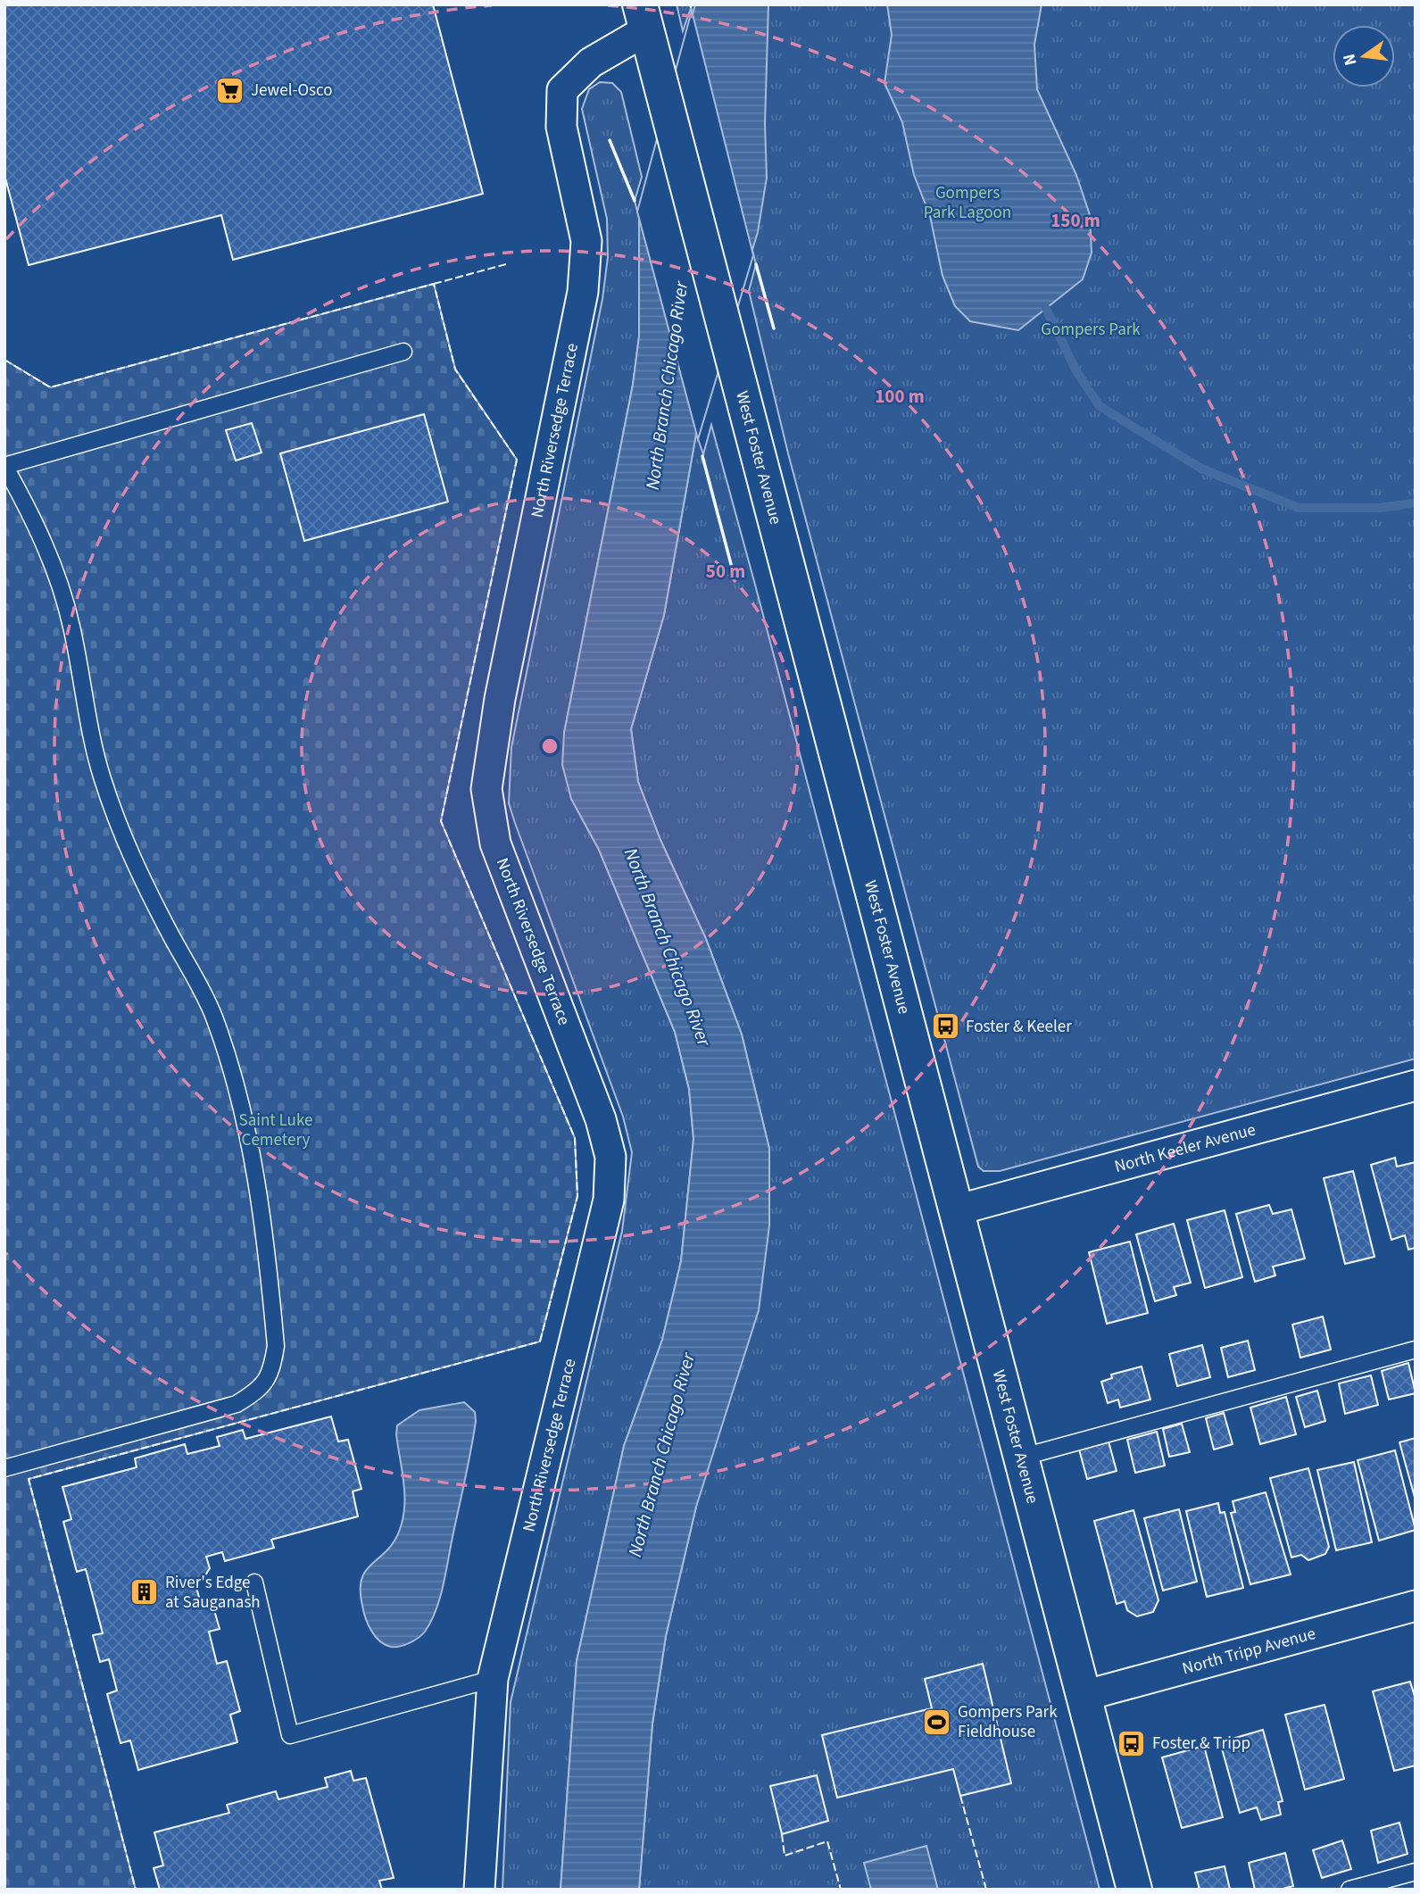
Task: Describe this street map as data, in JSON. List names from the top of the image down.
{
  "streets": {
    "main road": ["West Foster Avenue"],
    "street": ["North Riversedge Terrace", "North Keeler Avenue", "North Tripp Avenue"]
  },
  "crossings": [
    ["North Riversedge Terrace", "West Foster Avenue"],
    ["West Foster Avenue", "North Keeler Avenue"],
    ["West Foster Avenue", "North Tripp Avenue"]
  ],
  "water": ["North Branch Chicago River"],
  "parks": ["Gompers Park Lagoon", "Gompers Park", "Saint Luke Cemetery"],
  "places": {
    "supermarket": ["Jewel-Osco"],
    "bus stop": ["Foster & Keeler", "Foster & Tripp"],
    "building": ["River's Edge at Sauganash"],
    "sports": ["Gompers Park Fieldhouse"]
  },
  "north": "left",
  "rings": ["150 m", "100 m", "50 m"]
}
